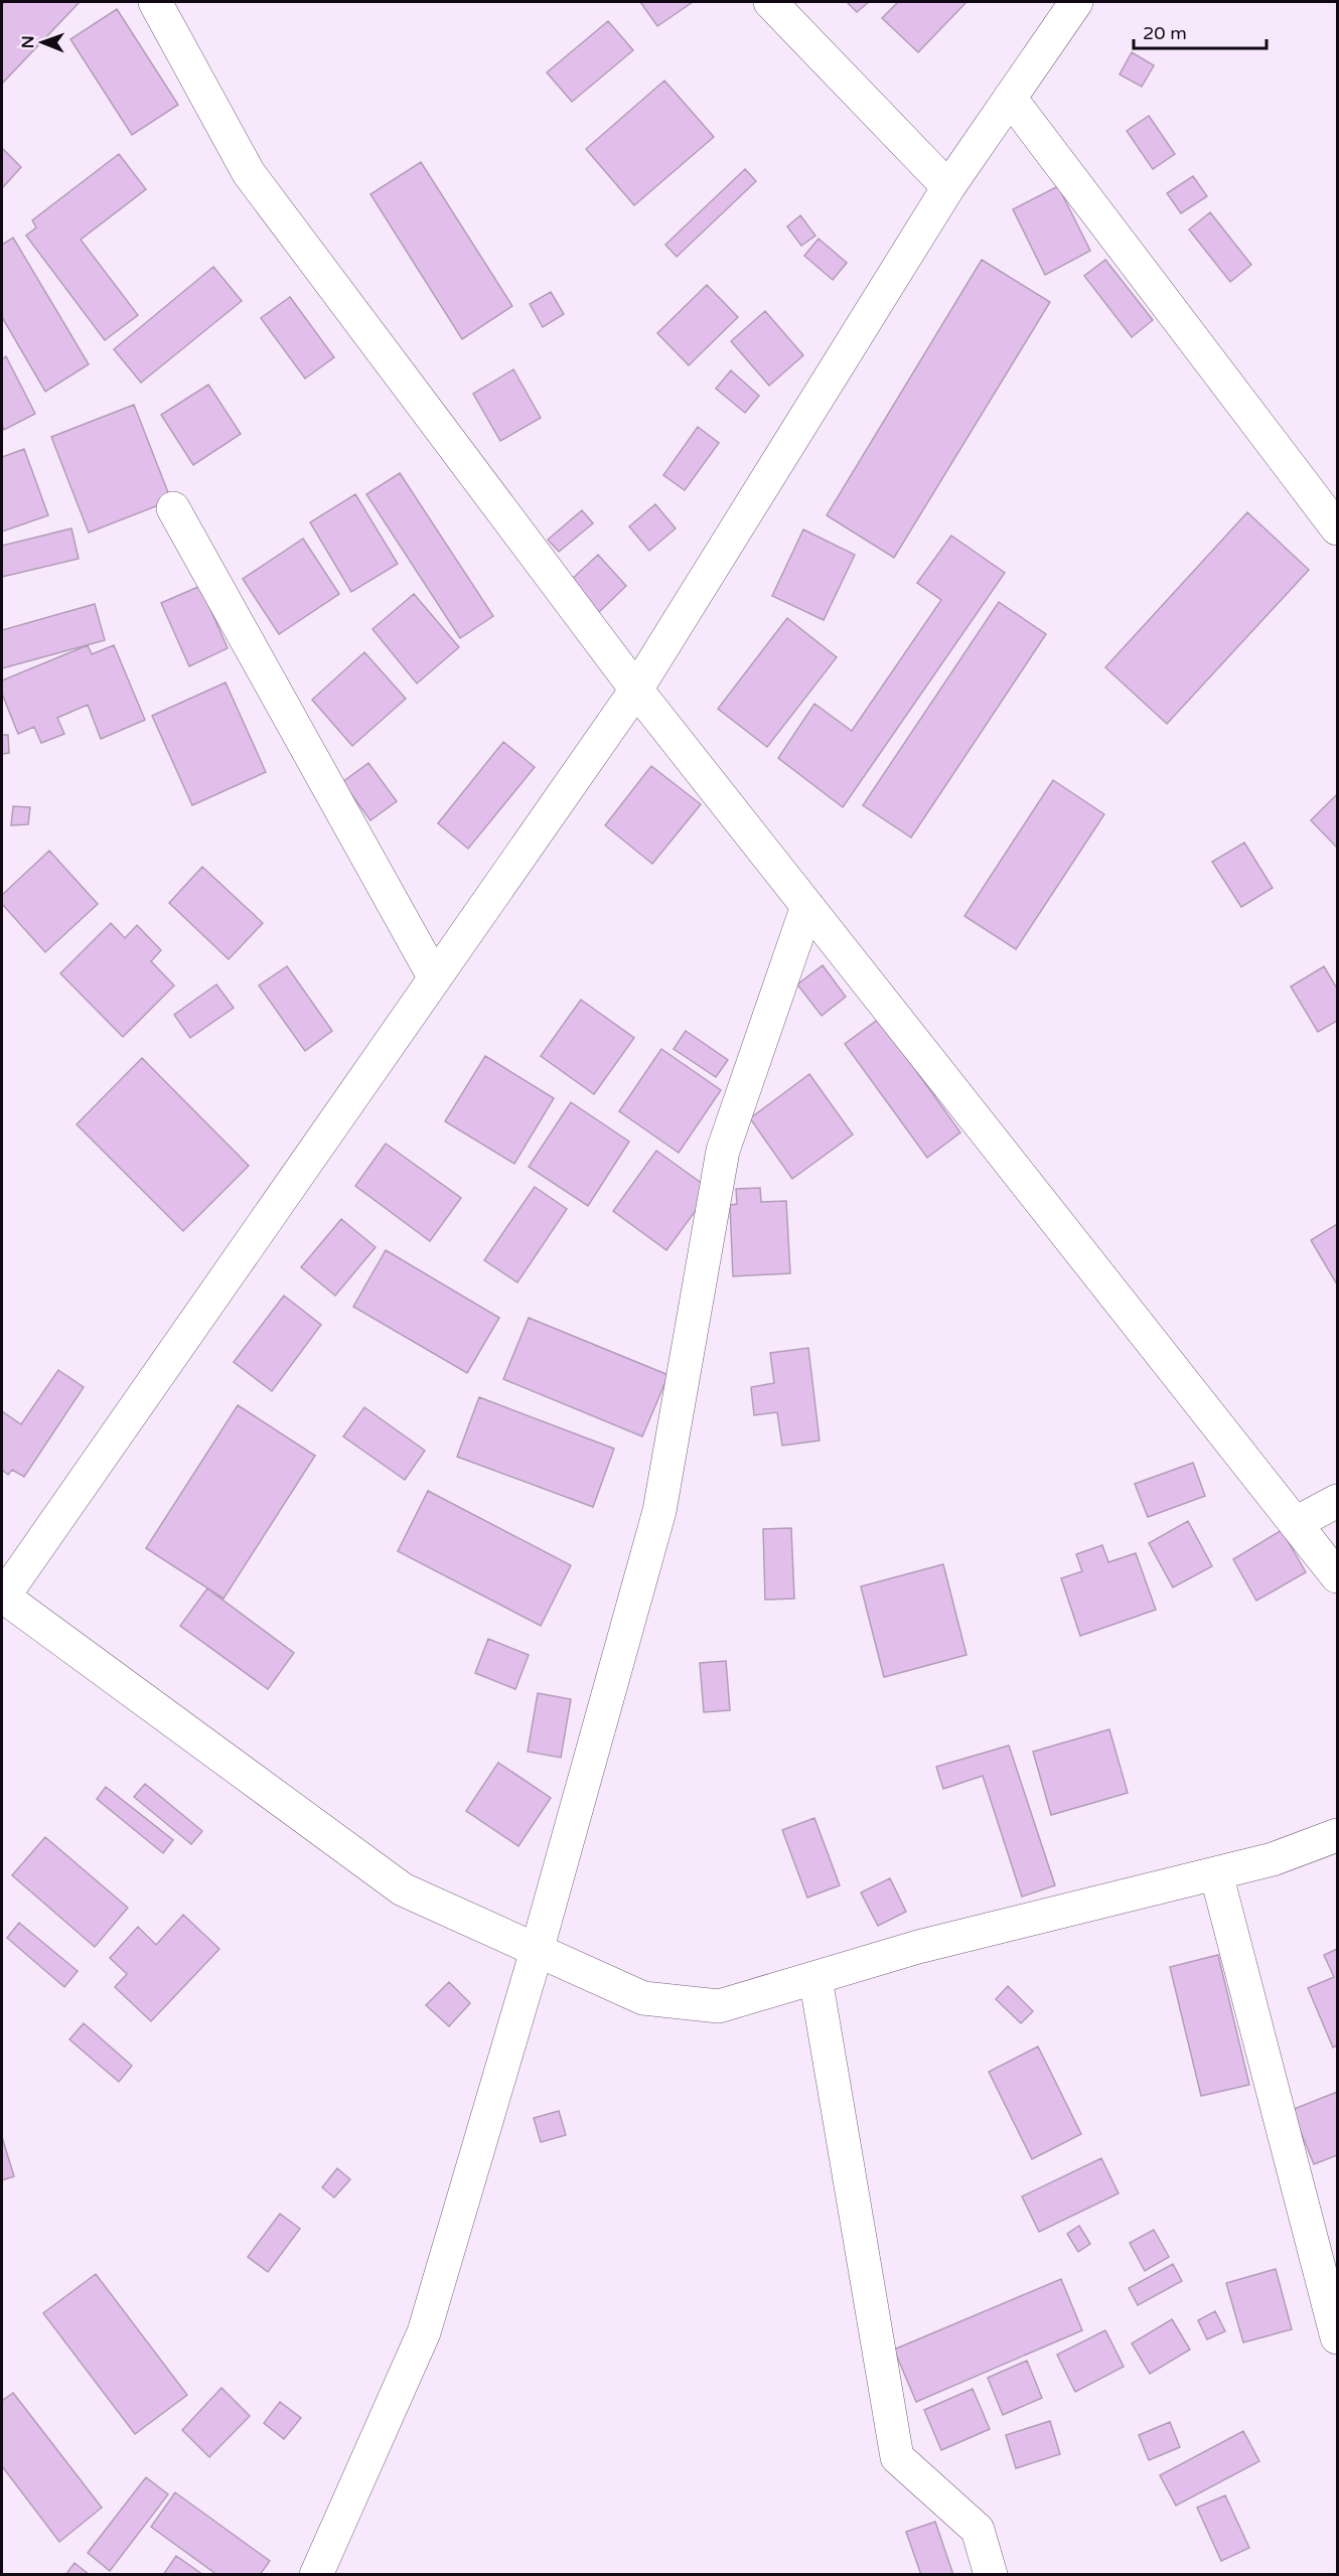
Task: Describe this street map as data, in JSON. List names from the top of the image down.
{
  "scale_bar": "20 m",
  "north": "left"
}
